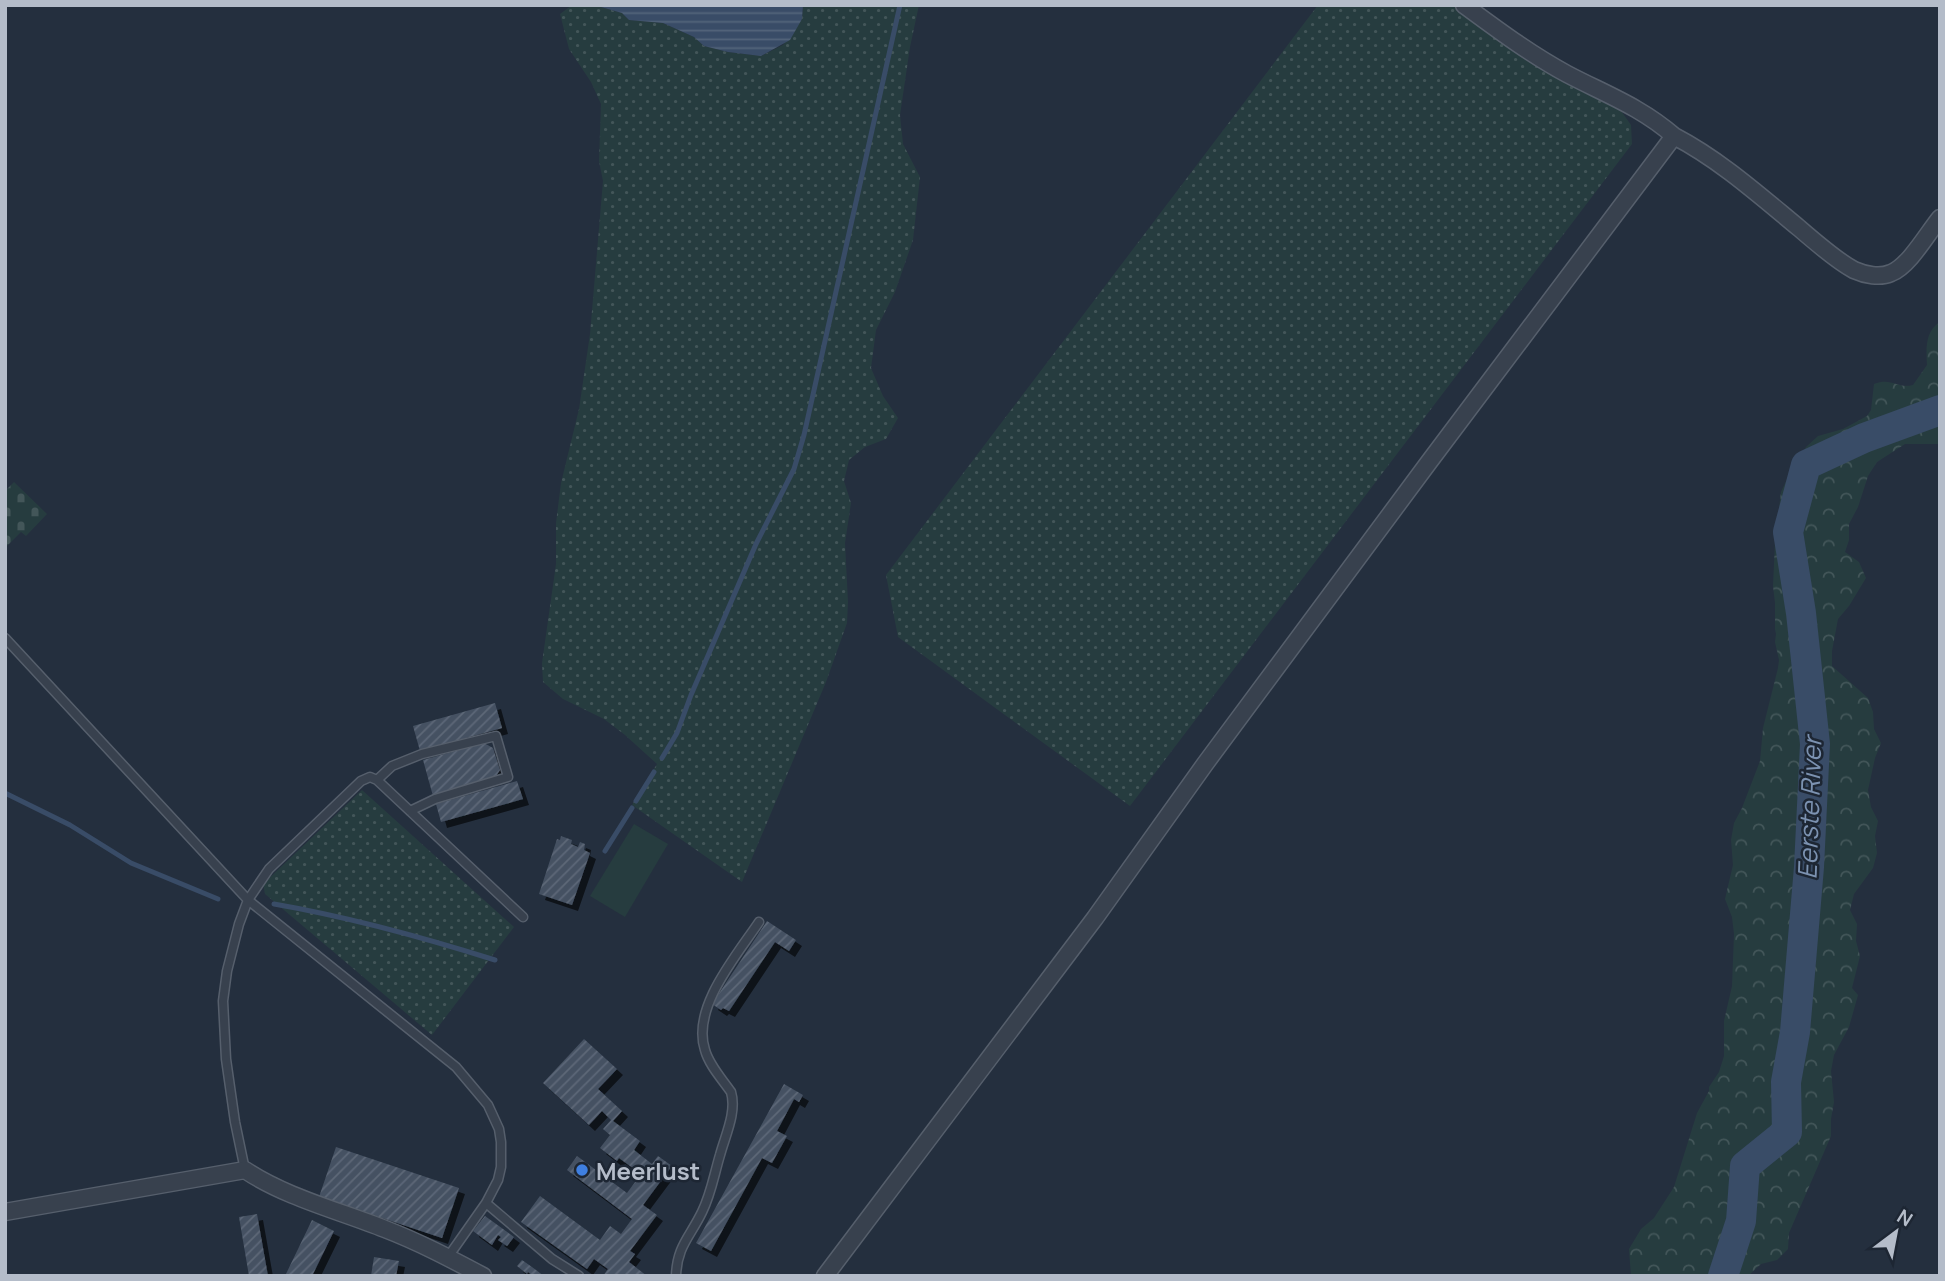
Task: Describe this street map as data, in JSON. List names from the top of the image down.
{
  "water": ["Eerste River"],
  "places": ["Meerlust"],
  "north": "top right"
}
